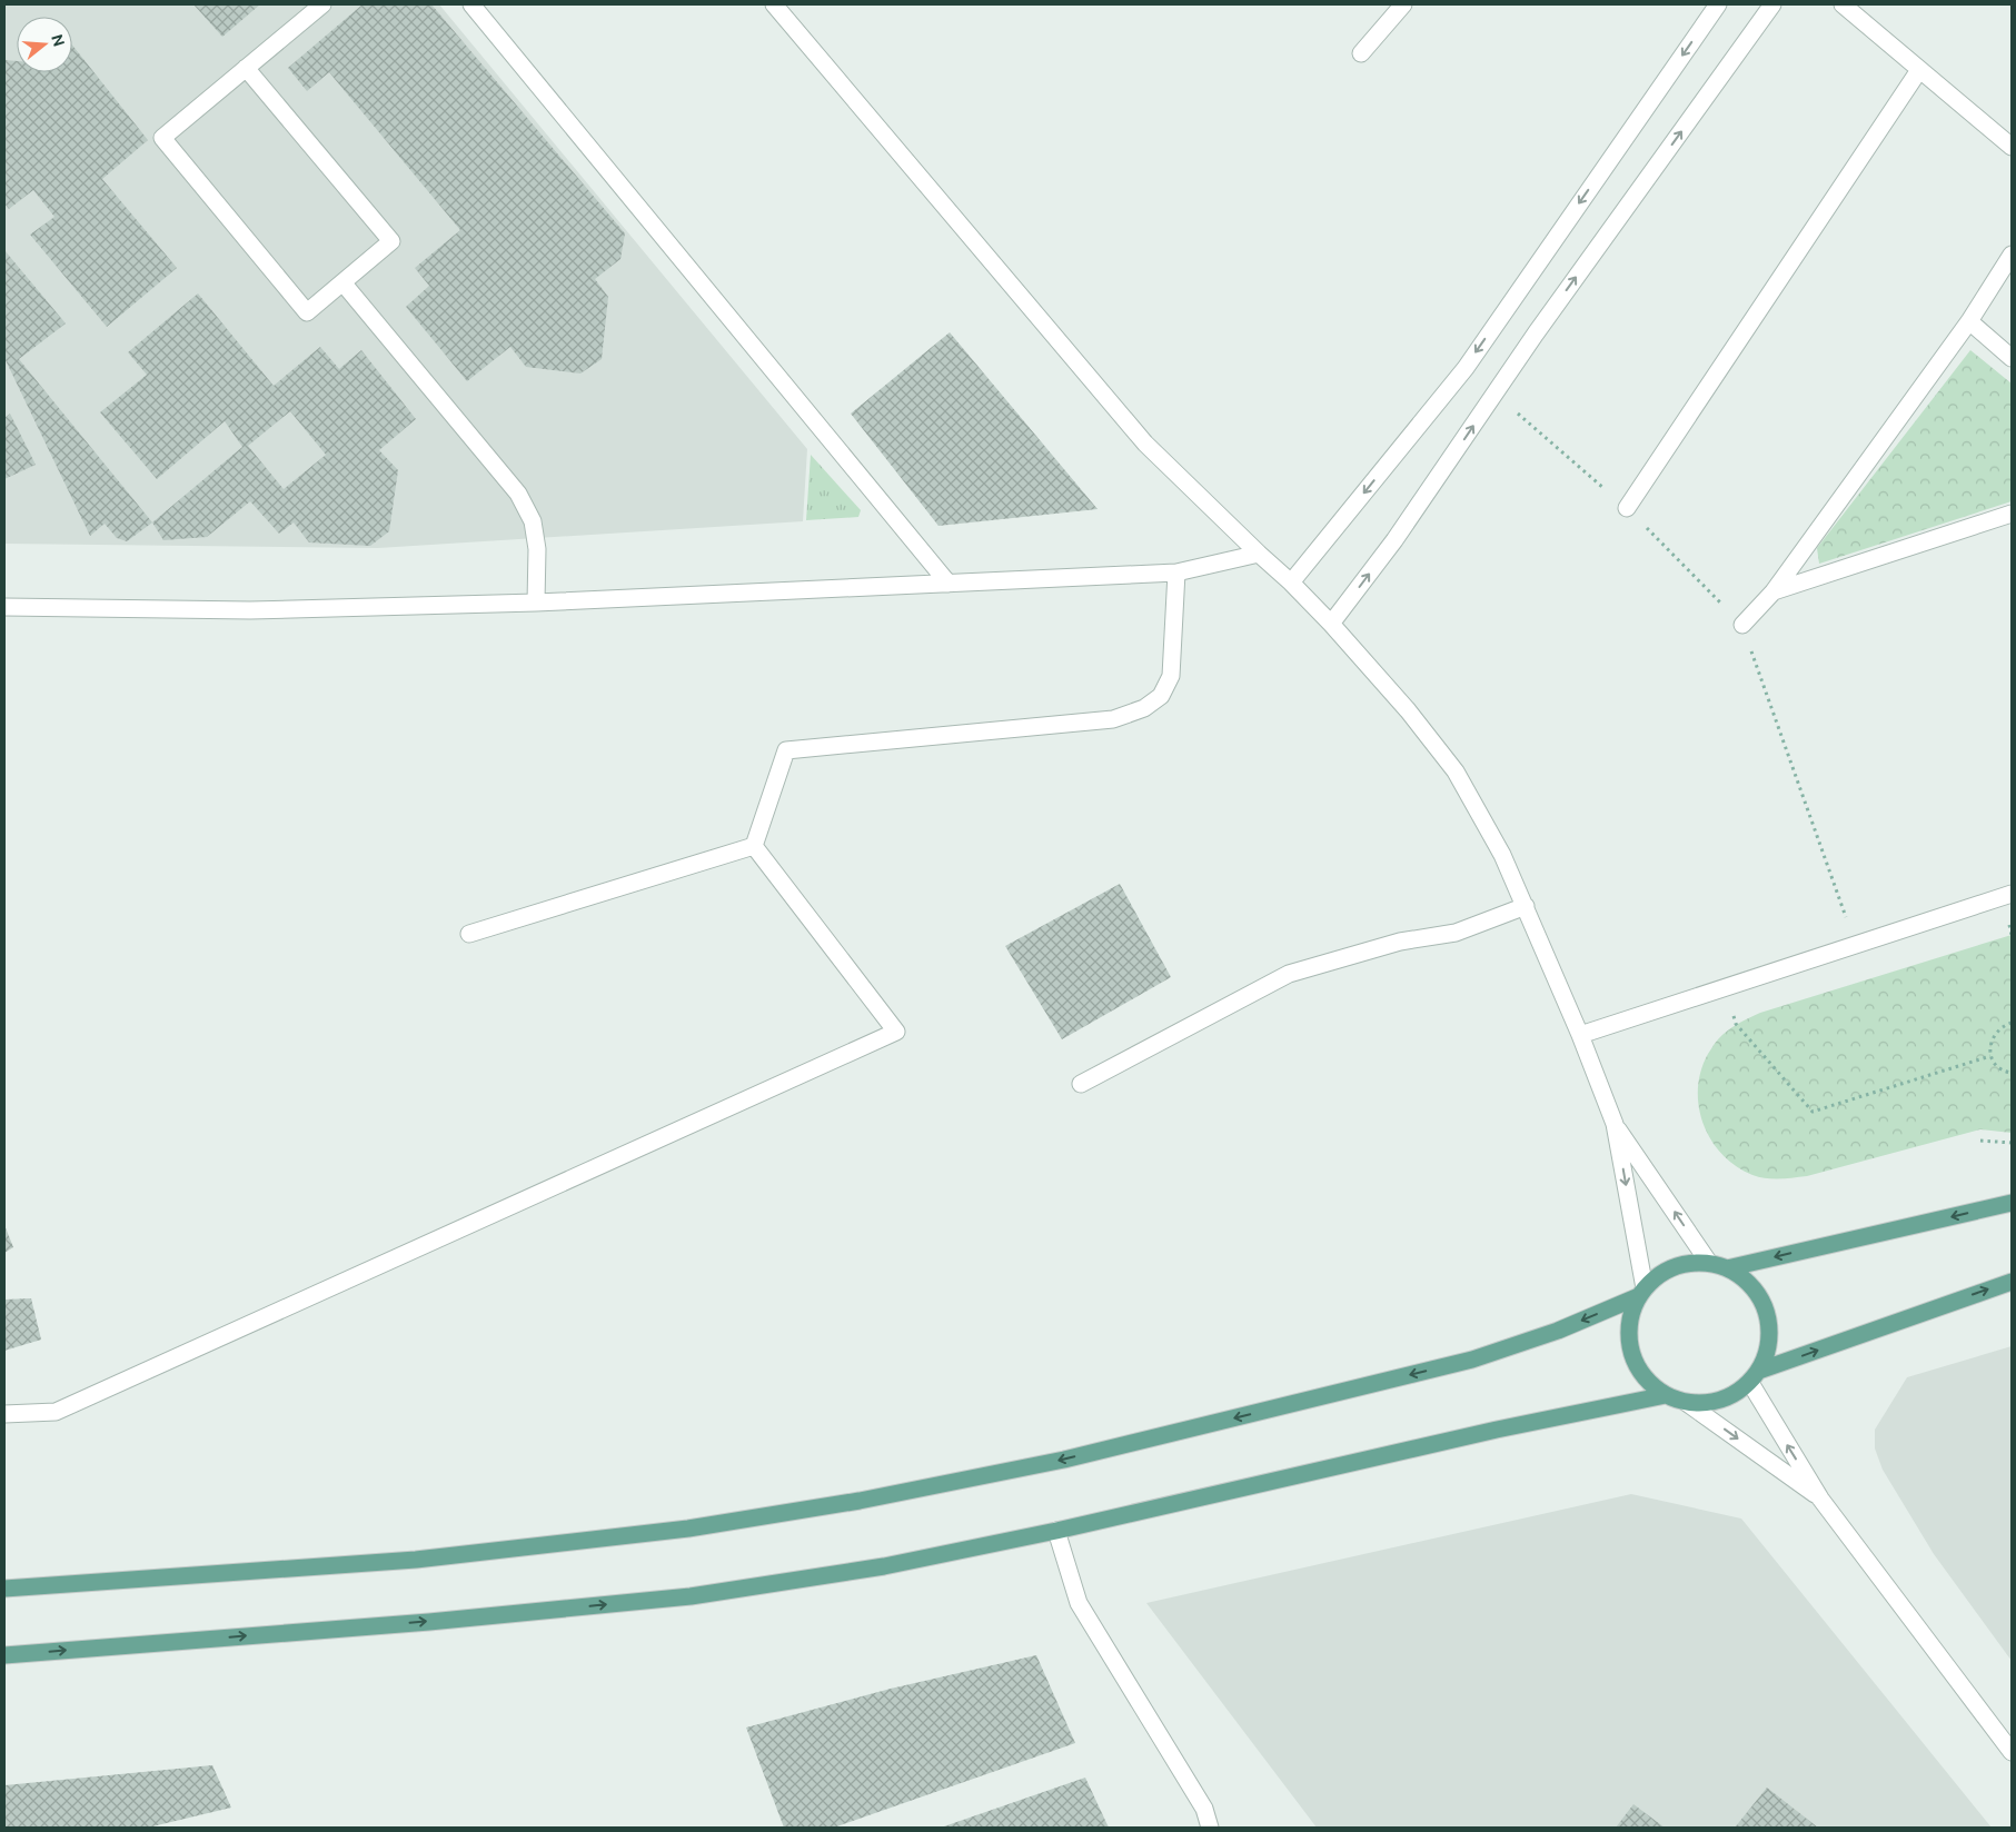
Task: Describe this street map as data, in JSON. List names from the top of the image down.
{
  "north": "right"
}
